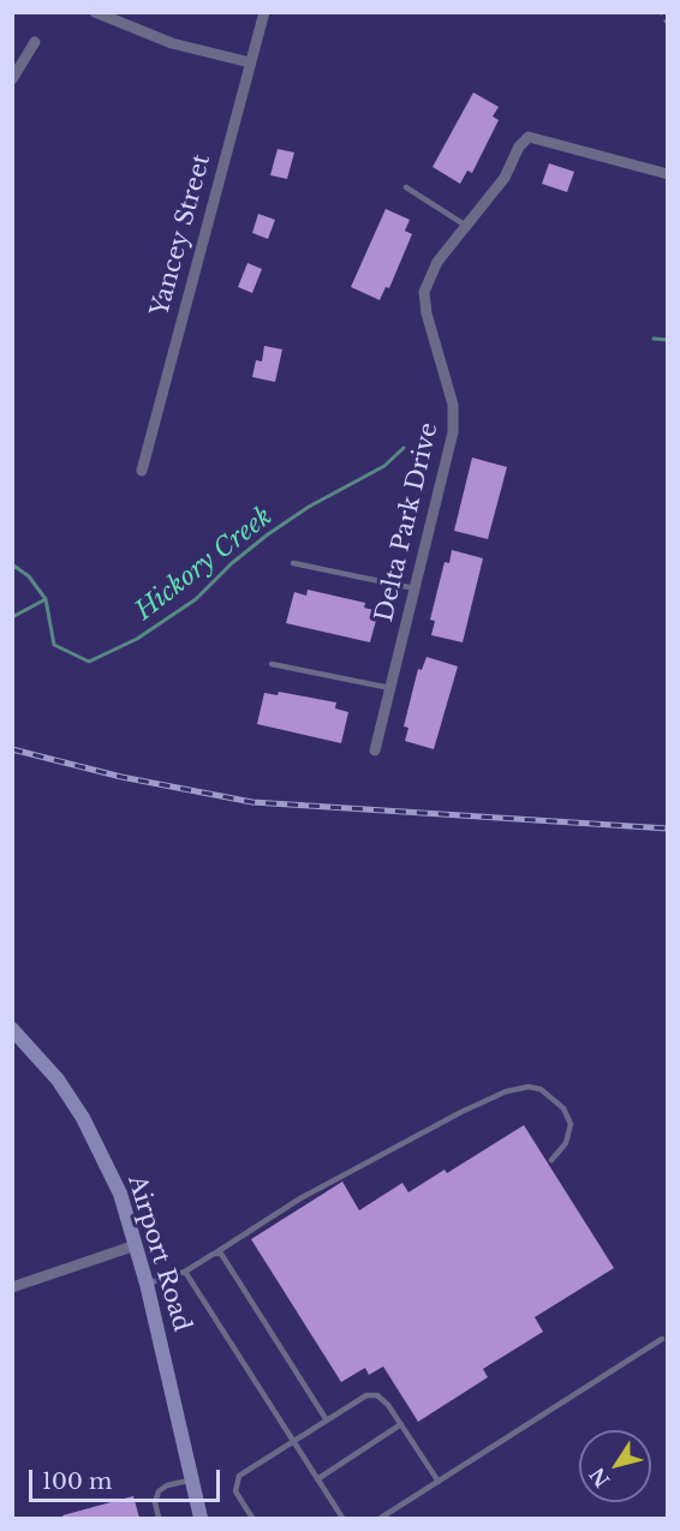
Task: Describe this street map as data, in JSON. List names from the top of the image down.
{
  "streets": {
    "street": ["Yancey Street", "Delta Park Drive", "Airport Road"]
  },
  "water": ["Hickory Creek"],
  "scale_bar": "100 m",
  "north": "bottom left"
}
